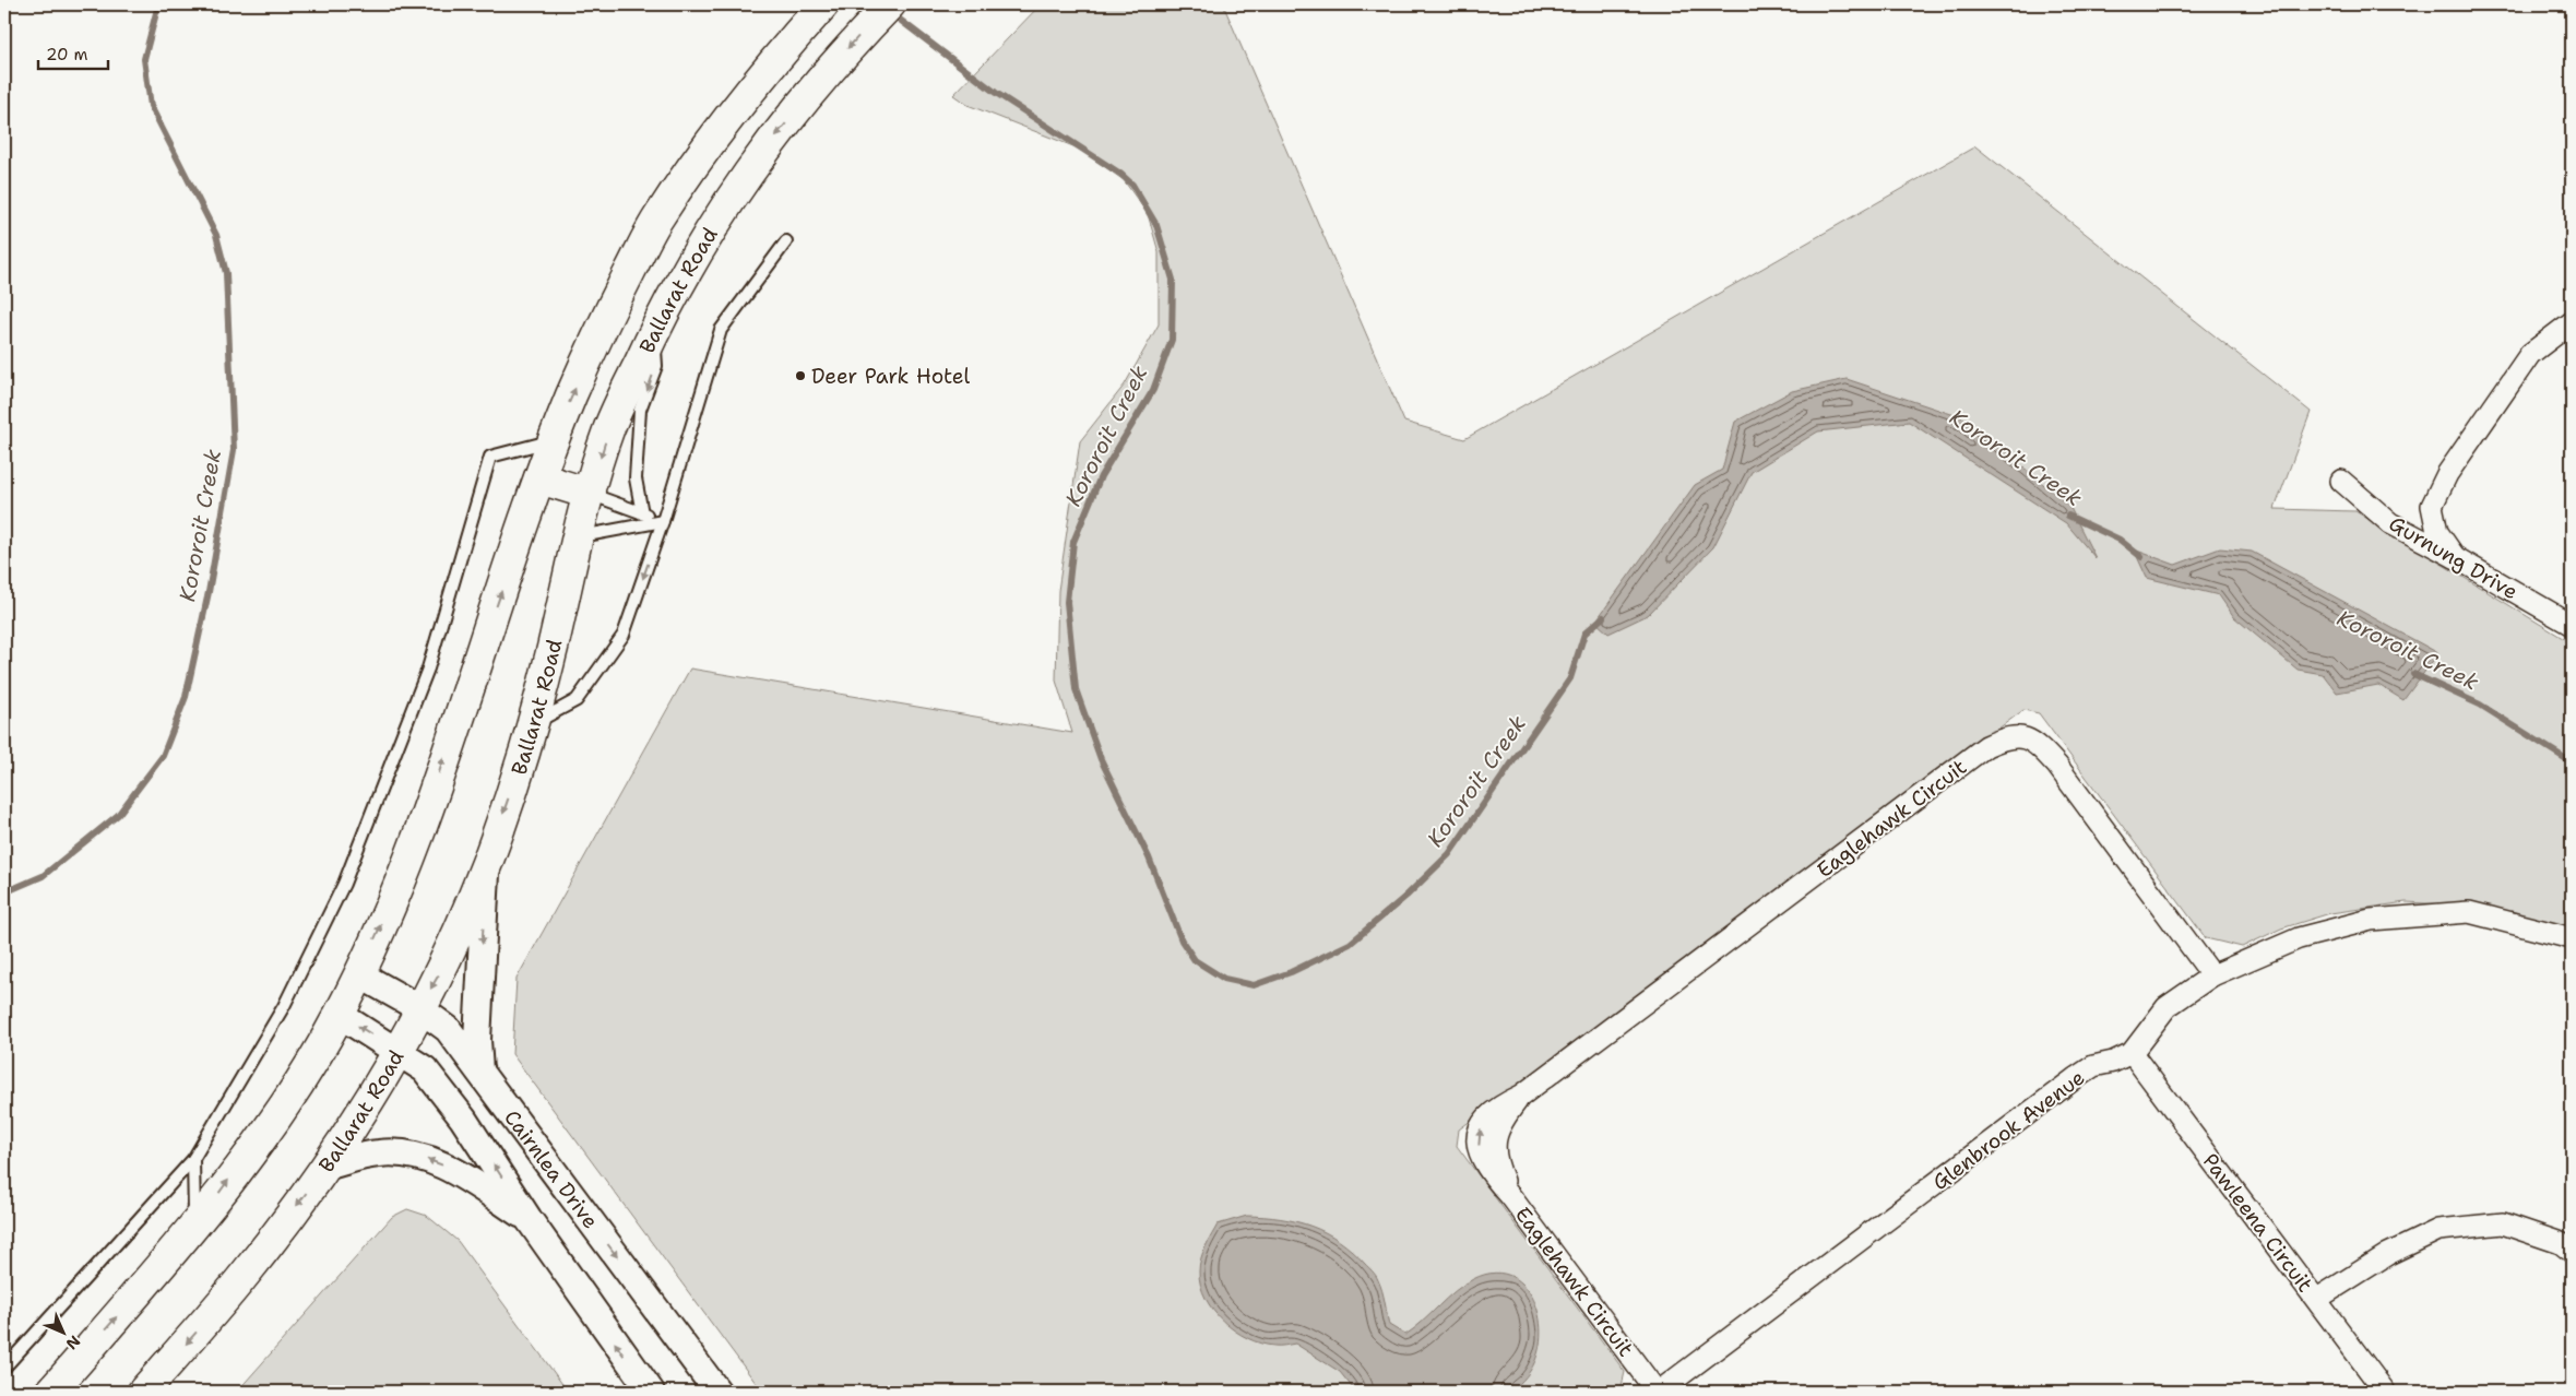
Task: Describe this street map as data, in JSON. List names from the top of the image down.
{
  "streets": {
    "highway": ["Ballarat Road"],
    "street": [
      "Gurnung Drive",
      "Eaglehawk Circuit",
      "Glenbrook Avenue",
      "Cairnlea Drive",
      "Pawleena Circuit"
    ]
  },
  "crossings": [
    ["Ballarat Road", "Cairnlea Drive"],
    ["Eaglehawk Circuit", "Glenbrook Avenue"],
    ["Glenbrook Avenue", "Pawleena Circuit"]
  ],
  "water": ["Kororoit Creek"],
  "places": ["Deer Park Hotel"],
  "scale_bar": "20 m",
  "north": "bottom right"
}
